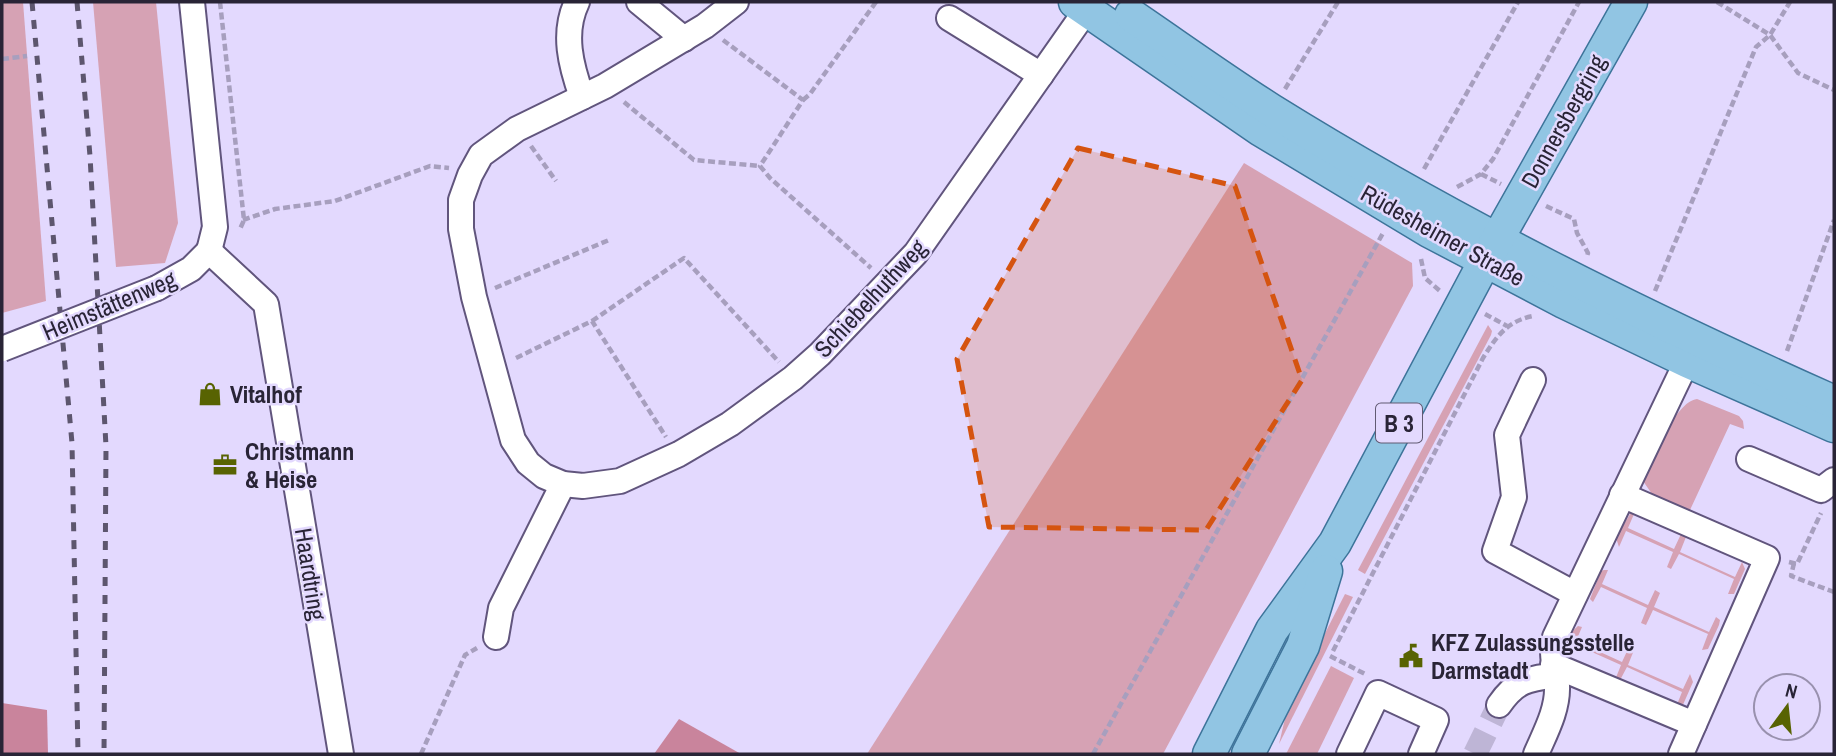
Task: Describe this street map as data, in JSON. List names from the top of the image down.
{
  "streets": {
    "main road": ["Donnersbergring", "Rüdesheimer Straße", "B 3"],
    "street": ["Schiebelhuthweg", "Heimstättenweg", "Haardtring"]
  },
  "crossings": [
    ["Donnersbergring", "Rüdesheimer Straße"],
    ["Donnersbergring", "B 3"],
    ["Rüdesheimer Straße", "Schiebelhuthweg"],
    ["Rüdesheimer Straße", "B 3"],
    ["Heimstättenweg", "Haardtring"]
  ],
  "places": {
    "shop": ["Vitalhof"],
    "office": ["Christmann & Heise"],
    "public building": ["KFZ Zulassungsstelle Darmstadt"]
  },
  "north": "top"
}
